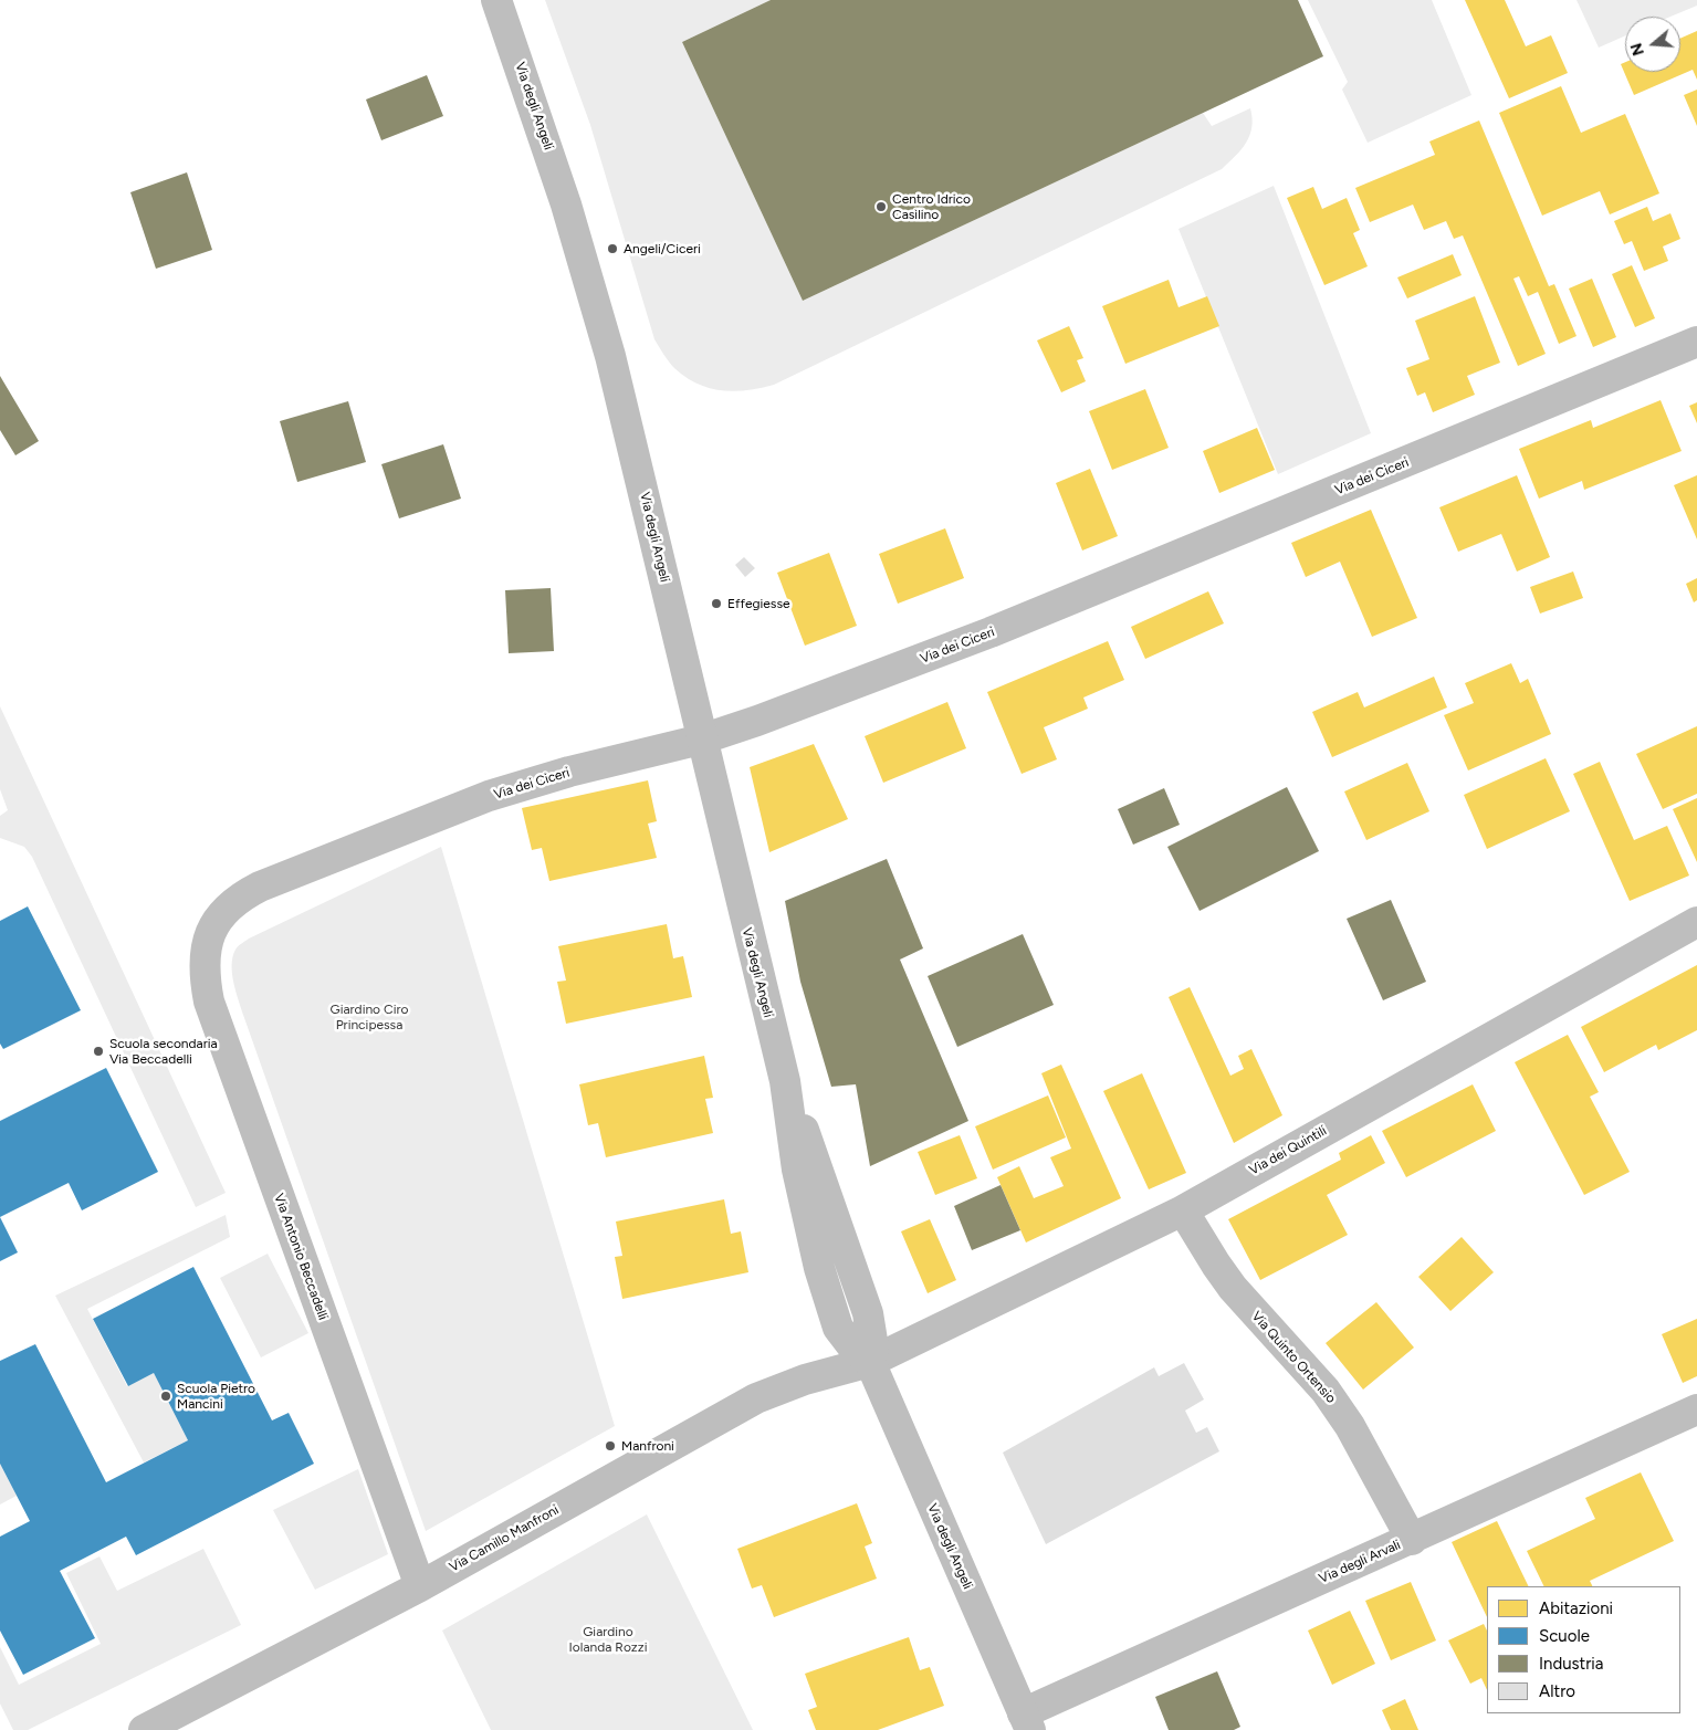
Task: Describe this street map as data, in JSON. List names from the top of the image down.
{
  "streets": {
    "street": [
      "Via degli Angeli",
      "Via dei Ciceri",
      "Via dei Quintili",
      "Via Antonio Beccadelli",
      "Via Quinto Ortensio",
      "Via Camillo Manfroni",
      "Via degli Arvali"
    ]
  },
  "crossings": [
    ["Via degli Angeli", "Via dei Ciceri"],
    ["Via degli Angeli", "Via dei Quintili"],
    ["Via degli Angeli", "Via Camillo Manfroni"],
    ["Via degli Angeli", "Via degli Arvali"],
    ["Via dei Ciceri", "Via Antonio Beccadelli"],
    ["Via dei Quintili", "Via Quinto Ortensio"],
    ["Via dei Quintili", "Via Camillo Manfroni"],
    ["Via Antonio Beccadelli", "Via Camillo Manfroni"],
    ["Via Quinto Ortensio", "Via degli Arvali"]
  ],
  "parks": ["Giardino Ciro Principessa", "Giardino Iolanda Rozzi"],
  "places": [
    "Centro Idrico Casilino",
    "Angeli/Ciceri",
    "Effegiesse",
    "Scuola secondaria Via Beccadelli",
    "Scuola Pietro Mancini",
    "Manfroni"
  ],
  "legend": [
    "Abitazioni",
    "Scuole",
    "Industria",
    "Altro"
  ],
  "north": "left"
}
